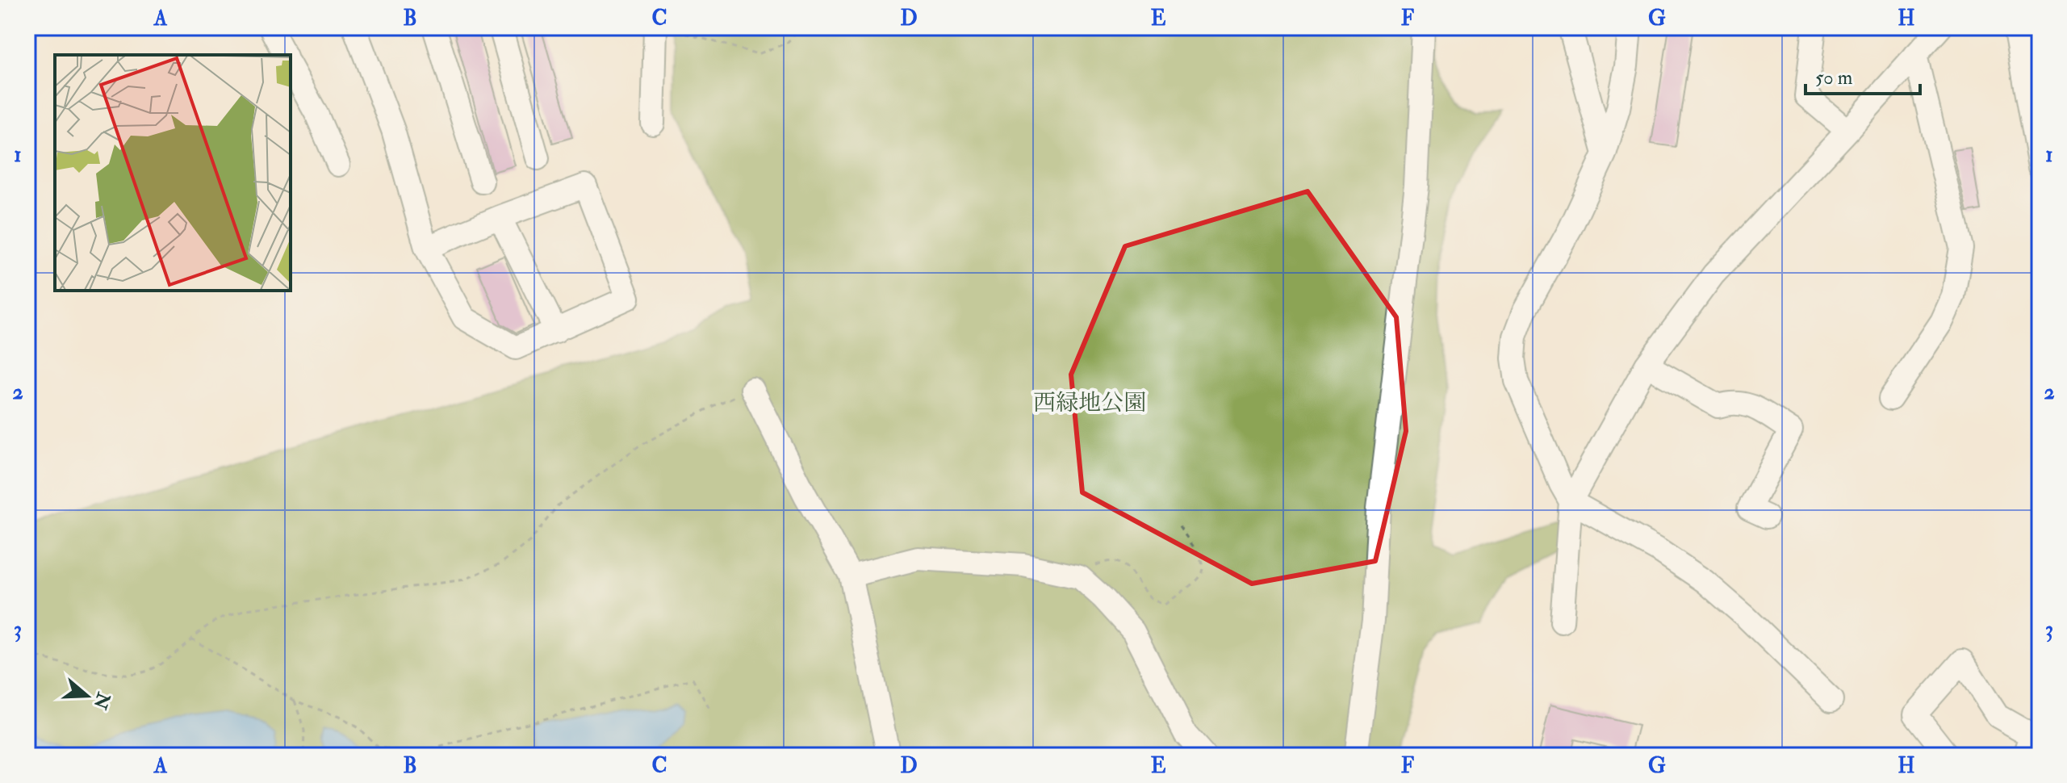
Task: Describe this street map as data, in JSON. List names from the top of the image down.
{
  "parks": ["西緑地公園"],
  "scale_bar": "50 m",
  "north": "right",
  "grid": {
    "columns": [
      "A",
      "B",
      "C",
      "D",
      "E",
      "F",
      "G",
      "H"
    ],
    "rows": ["1", "2", "3"]
  }
}
